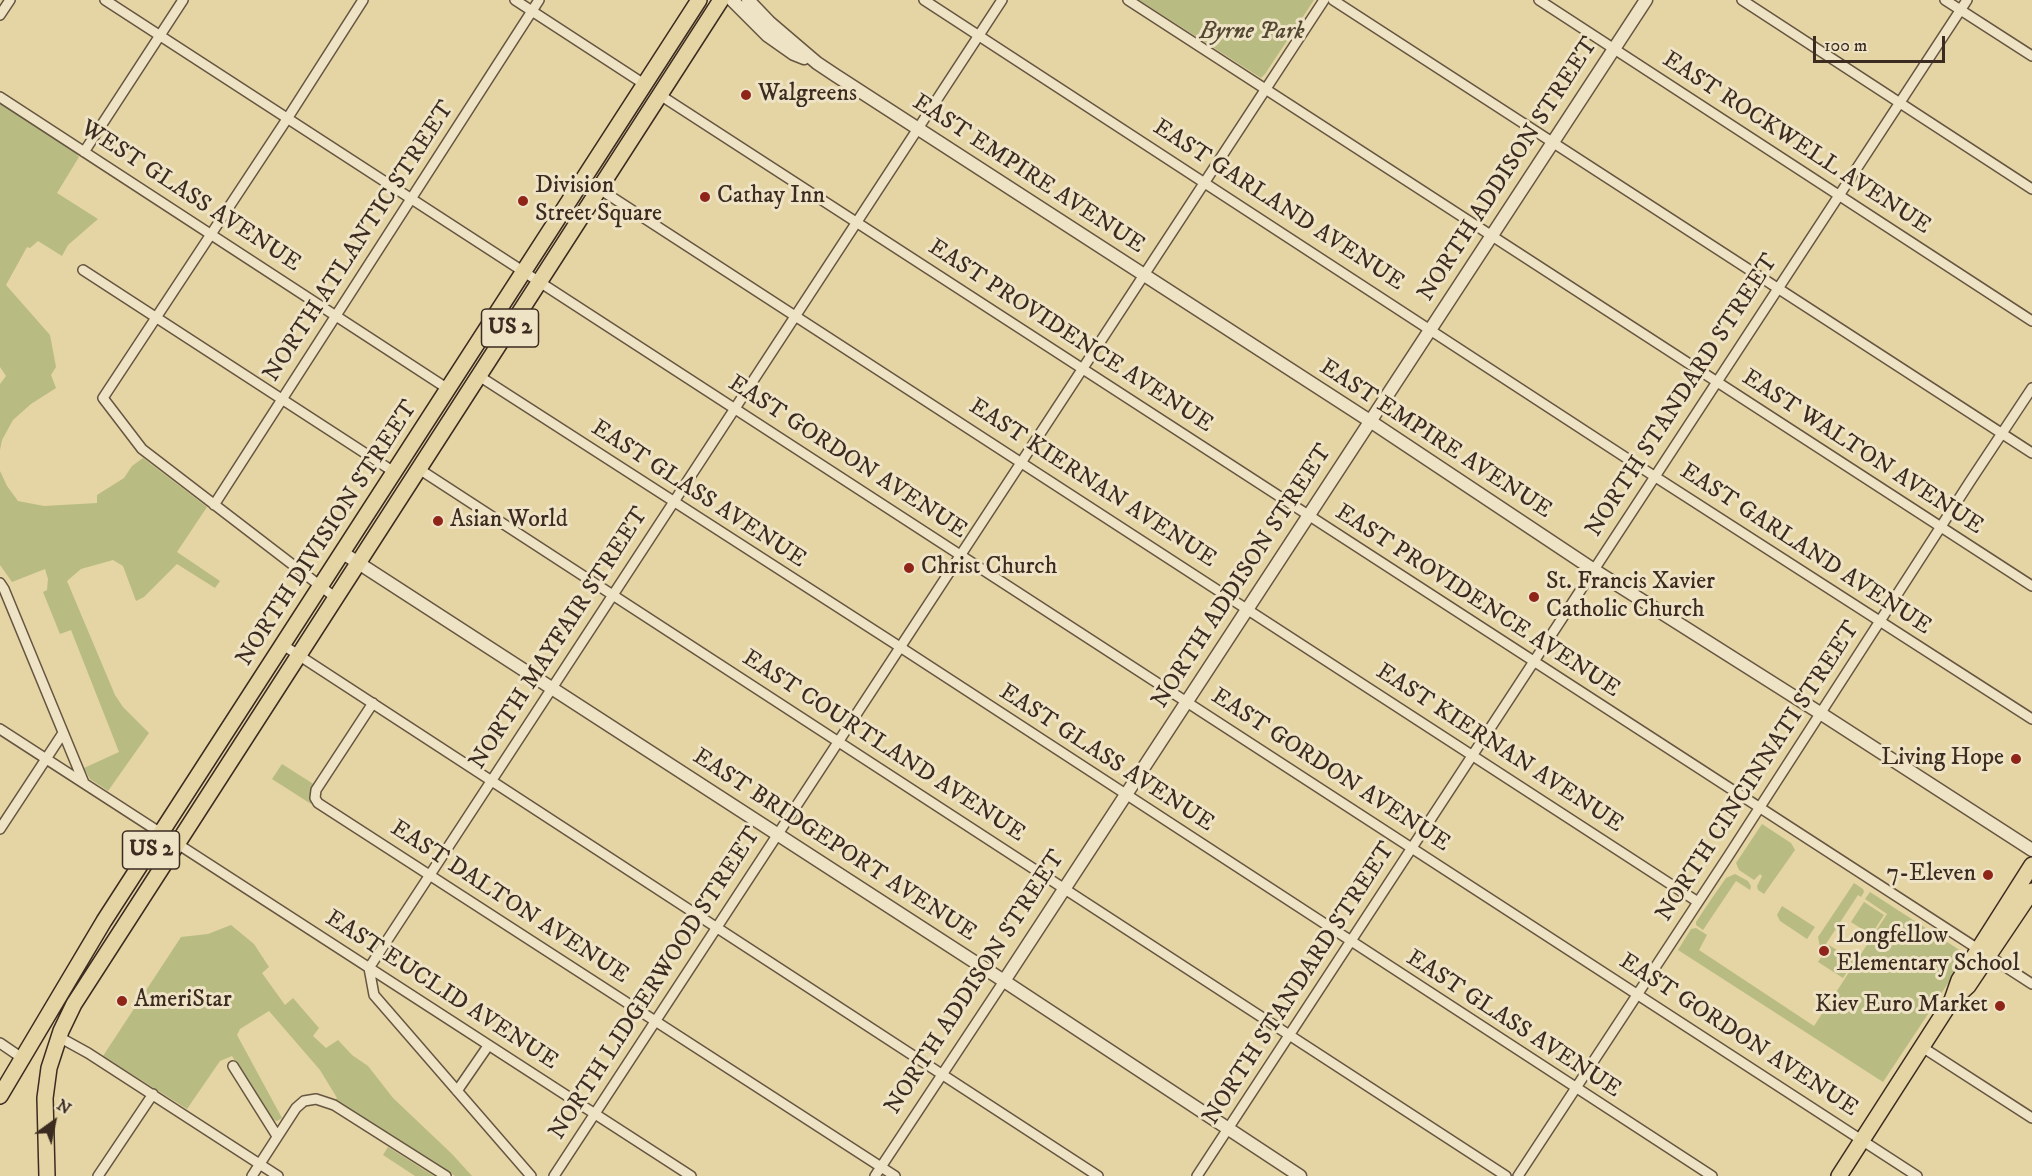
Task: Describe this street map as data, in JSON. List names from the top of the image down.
{
  "streets": {
    "main road": ["US 2", "NORTH DIVISION STREET"],
    "street": [
      "EAST ROCKWELL AVENUE",
      "NORTH ADDISON STREET",
      "EAST EMPIRE AVENUE",
      "WEST GLASS AVENUE",
      "EAST GARLAND AVENUE",
      "NORTH ATLANTIC STREET",
      "EAST PROVIDENCE AVENUE",
      "NORTH STANDARD STREET",
      "EAST WALTON AVENUE",
      "EAST GORDON AVENUE",
      "EAST KIERNAN AVENUE",
      "EAST GLASS AVENUE",
      "NORTH MAYFAIR STREET",
      "EAST COURTLAND AVENUE",
      "NORTH CINCINNATI STREET",
      "EAST BRIDGEPORT AVENUE",
      "EAST DALTON AVENUE",
      "NORTH LIDGERWOOD STREET",
      "EAST EUCLID AVENUE"
    ]
  },
  "crossings": [
    ["EAST ROCKWELL AVENUE", "NORTH ADDISON STREET"],
    ["EAST ROCKWELL AVENUE", "NORTH STANDARD STREET"],
    ["NORTH ADDISON STREET", "EAST EMPIRE AVENUE"],
    ["NORTH ADDISON STREET", "EAST GARLAND AVENUE"],
    ["NORTH ADDISON STREET", "EAST PROVIDENCE AVENUE"],
    ["NORTH ADDISON STREET", "EAST WALTON AVENUE"],
    ["NORTH ADDISON STREET", "EAST GORDON AVENUE"],
    ["NORTH ADDISON STREET", "EAST KIERNAN AVENUE"],
    ["NORTH ADDISON STREET", "EAST GLASS AVENUE"],
    ["NORTH ADDISON STREET", "EAST COURTLAND AVENUE"],
    ["NORTH ADDISON STREET", "EAST BRIDGEPORT AVENUE"],
    ["NORTH ADDISON STREET", "EAST DALTON AVENUE"],
    ["EAST EMPIRE AVENUE", "NORTH STANDARD STREET"],
    ["EAST EMPIRE AVENUE", "NORTH MAYFAIR STREET"],
    ["EAST EMPIRE AVENUE", "NORTH CINCINNATI STREET"],
    ["EAST EMPIRE AVENUE", "NORTH LIDGERWOOD STREET"],
    ["WEST GLASS AVENUE", "NORTH ATLANTIC STREET"],
    ["WEST GLASS AVENUE", "NORTH DIVISION STREET"],
    ["EAST GARLAND AVENUE", "NORTH STANDARD STREET"],
    ["EAST GARLAND AVENUE", "NORTH MAYFAIR STREET"],
    ["EAST GARLAND AVENUE", "NORTH CINCINNATI STREET"],
    ["EAST GARLAND AVENUE", "NORTH LIDGERWOOD STREET"],
    ["NORTH ATLANTIC STREET", "EAST GORDON AVENUE"],
    ["US 2", "NORTH DIVISION STREET"],
    ["EAST PROVIDENCE AVENUE", "NORTH STANDARD STREET"],
    ["EAST PROVIDENCE AVENUE", "NORTH DIVISION STREET"],
    ["EAST PROVIDENCE AVENUE", "NORTH MAYFAIR STREET"],
    ["EAST PROVIDENCE AVENUE", "NORTH CINCINNATI STREET"],
    ["EAST PROVIDENCE AVENUE", "NORTH LIDGERWOOD STREET"],
    ["NORTH STANDARD STREET", "EAST WALTON AVENUE"],
    ["NORTH STANDARD STREET", "EAST GORDON AVENUE"],
    ["NORTH STANDARD STREET", "EAST KIERNAN AVENUE"],
    ["NORTH STANDARD STREET", "EAST GLASS AVENUE"],
    ["NORTH STANDARD STREET", "EAST COURTLAND AVENUE"],
    ["NORTH STANDARD STREET", "EAST BRIDGEPORT AVENUE"],
    ["EAST WALTON AVENUE", "NORTH CINCINNATI STREET"],
    ["EAST WALTON AVENUE", "NORTH LIDGERWOOD STREET"],
    ["EAST GORDON AVENUE", "NORTH DIVISION STREET"],
    ["EAST GORDON AVENUE", "NORTH MAYFAIR STREET"],
    ["EAST GORDON AVENUE", "NORTH CINCINNATI STREET"],
    ["EAST GORDON AVENUE", "NORTH LIDGERWOOD STREET"],
    ["EAST KIERNAN AVENUE", "NORTH DIVISION STREET"],
    ["EAST KIERNAN AVENUE", "NORTH MAYFAIR STREET"],
    ["EAST KIERNAN AVENUE", "NORTH CINCINNATI STREET"],
    ["EAST KIERNAN AVENUE", "NORTH LIDGERWOOD STREET"],
    ["EAST GLASS AVENUE", "NORTH DIVISION STREET"],
    ["EAST GLASS AVENUE", "NORTH MAYFAIR STREET"],
    ["EAST GLASS AVENUE", "NORTH CINCINNATI STREET"],
    ["EAST GLASS AVENUE", "NORTH LIDGERWOOD STREET"],
    ["NORTH DIVISION STREET", "EAST COURTLAND AVENUE"],
    ["NORTH DIVISION STREET", "EAST BRIDGEPORT AVENUE"],
    ["NORTH DIVISION STREET", "EAST EUCLID AVENUE"],
    ["NORTH MAYFAIR STREET", "EAST COURTLAND AVENUE"],
    ["NORTH MAYFAIR STREET", "EAST BRIDGEPORT AVENUE"],
    ["NORTH MAYFAIR STREET", "EAST DALTON AVENUE"],
    ["NORTH MAYFAIR STREET", "EAST EUCLID AVENUE"],
    ["EAST COURTLAND AVENUE", "NORTH LIDGERWOOD STREET"],
    ["EAST BRIDGEPORT AVENUE", "NORTH LIDGERWOOD STREET"],
    ["EAST DALTON AVENUE", "NORTH LIDGERWOOD STREET"],
    ["NORTH LIDGERWOOD STREET", "EAST EUCLID AVENUE"]
  ],
  "parks": ["Byrne Park"],
  "places": [
    "Walgreens",
    "Cathay Inn",
    "Division Street Square",
    "Asian World",
    "Christ Church",
    "St. Francis Xavier Catholic Church",
    "Living Hope",
    "7-Eleven",
    "Longfellow Elementary School",
    "AmeriStar",
    "Kiev Euro Market"
  ],
  "scale_bar": "100 m",
  "north": "top right"
}
